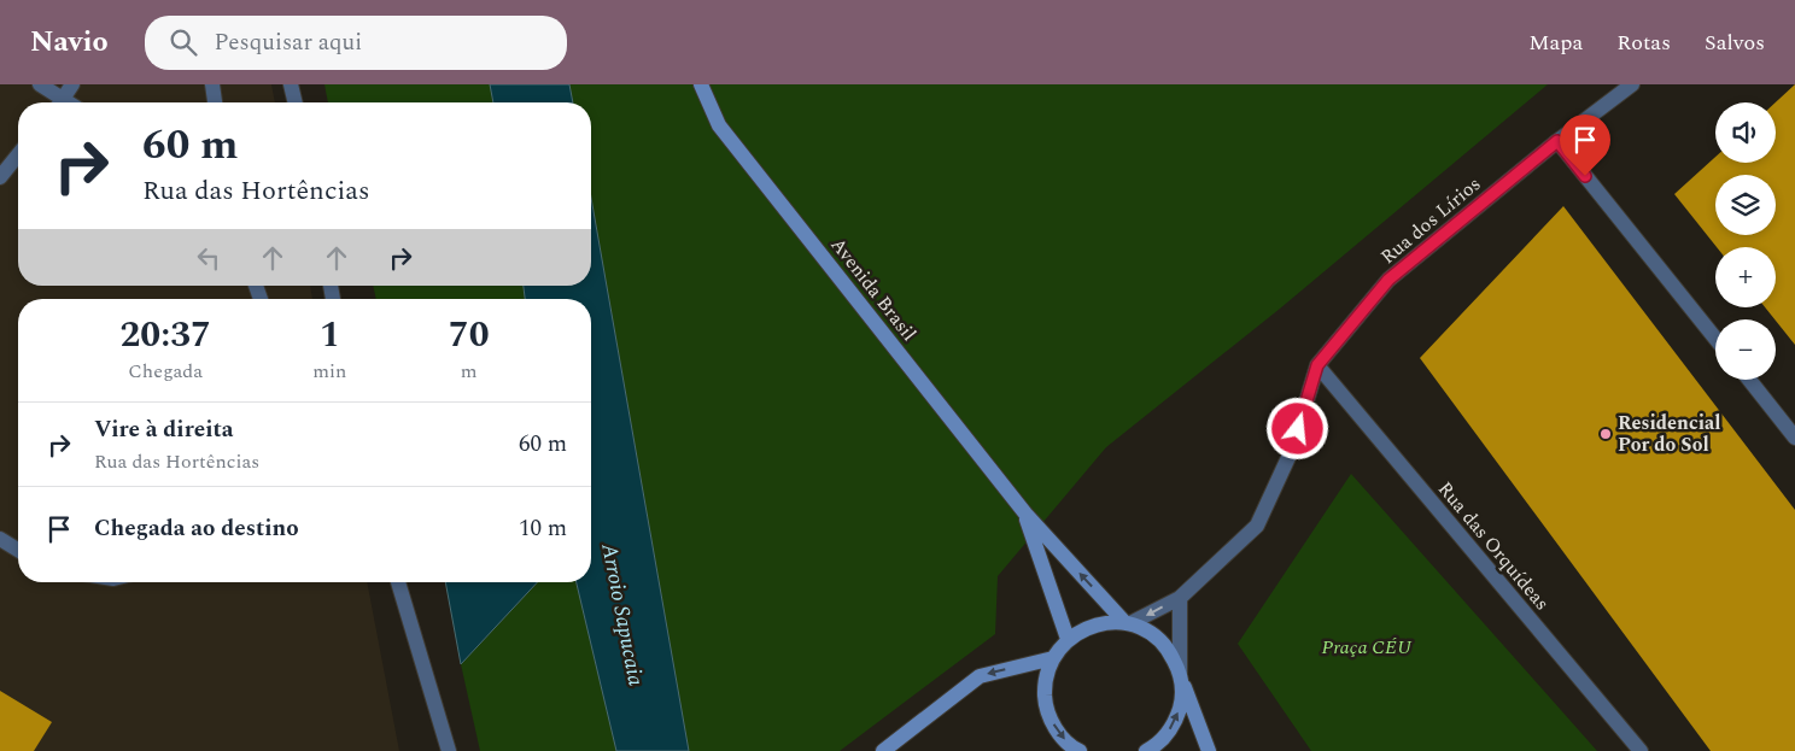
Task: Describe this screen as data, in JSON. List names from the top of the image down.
{
  "streets": {
    "main road": ["Avenida Brasil"],
    "street": ["Rua dos Lírios", "Rua das Orquídeas"]
  },
  "crossings": [
    ["Rua dos Lírios", "Avenida Brasil"],
    ["Rua dos Lírios", "Rua das Orquídeas"]
  ],
  "water": ["Arroio Sapucaia"],
  "parks": ["Praça CÉU"],
  "places": ["Residencial Por do Sol"],
  "page": {
    "header": "Navio",
    "search": "Pesquisar aqui",
    "nav": ["Mapa", "Rotas", "Salvos"],
    "map_buttons": ["+", "−"],
    "turn": ["60 m", "Rua das Hortências"],
    "eta": [
      "20:37",
      "Chegada",
      "1",
      "min",
      "70",
      "m"
    ],
    "list": [
      {
        "name": "Vire à direita",
        "note": "Rua das Hortências",
        "value": "60 m"
      },
      {
        "name": "Chegada ao destino",
        "value": "10 m"
      }
    ]
  }
}
